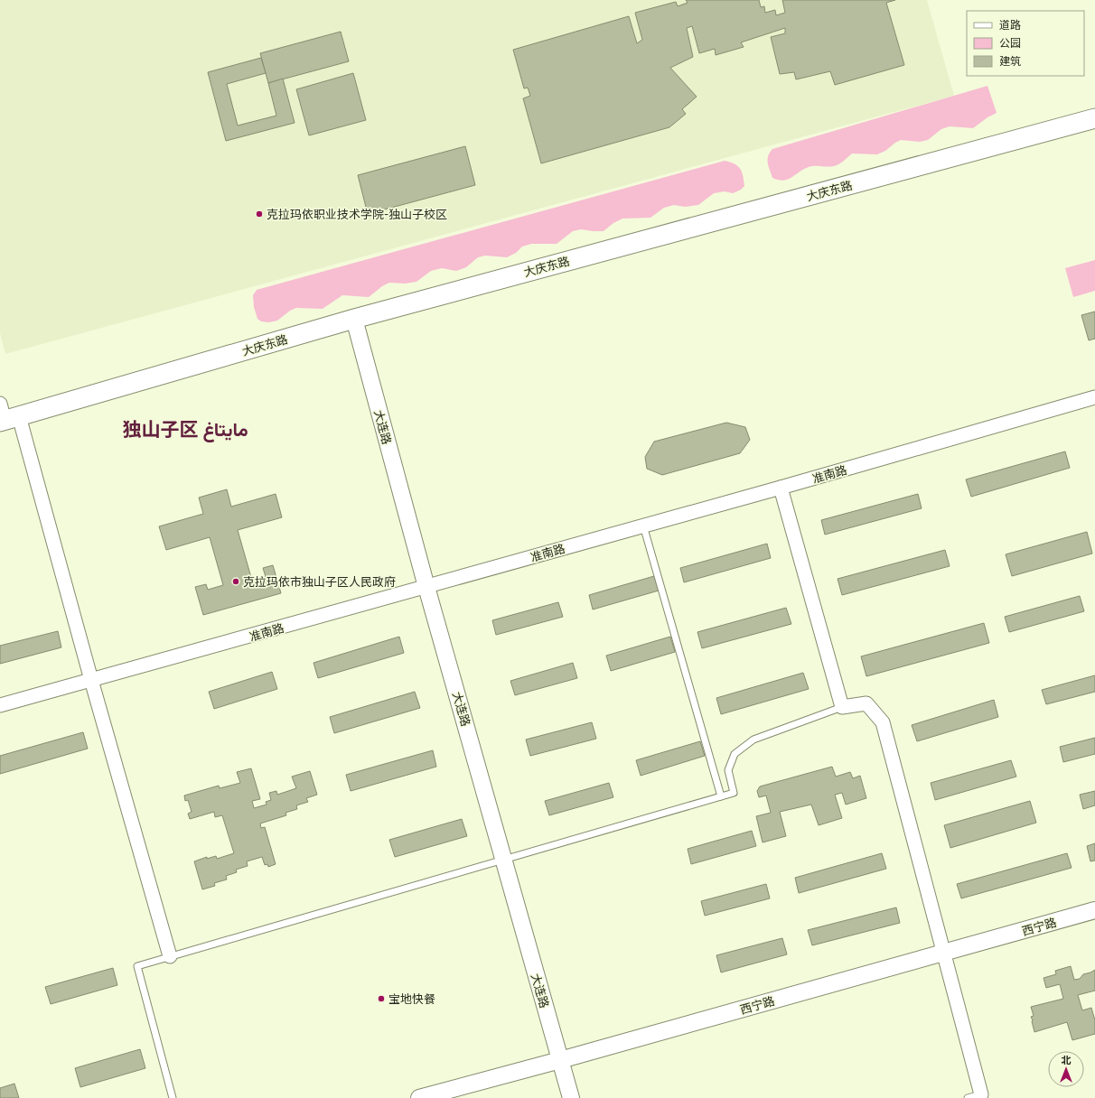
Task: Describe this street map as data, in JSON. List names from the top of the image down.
{
  "streets": {
    "main road": ["大庆东路"],
    "street": ["大连路", "准南路", "西宁路"]
  },
  "crossings": [
    ["大庆东路", "大连路"],
    ["大连路", "准南路"],
    ["大连路", "西宁路"]
  ],
  "districts": ["独山子区 مايتاغ"],
  "places": ["克拉玛依职业技术学院-独山子校区", "克拉玛依市独山子区人民政府", "宝地快餐"],
  "legend": ["道路", "公园", "建筑"],
  "north": "top"
}
